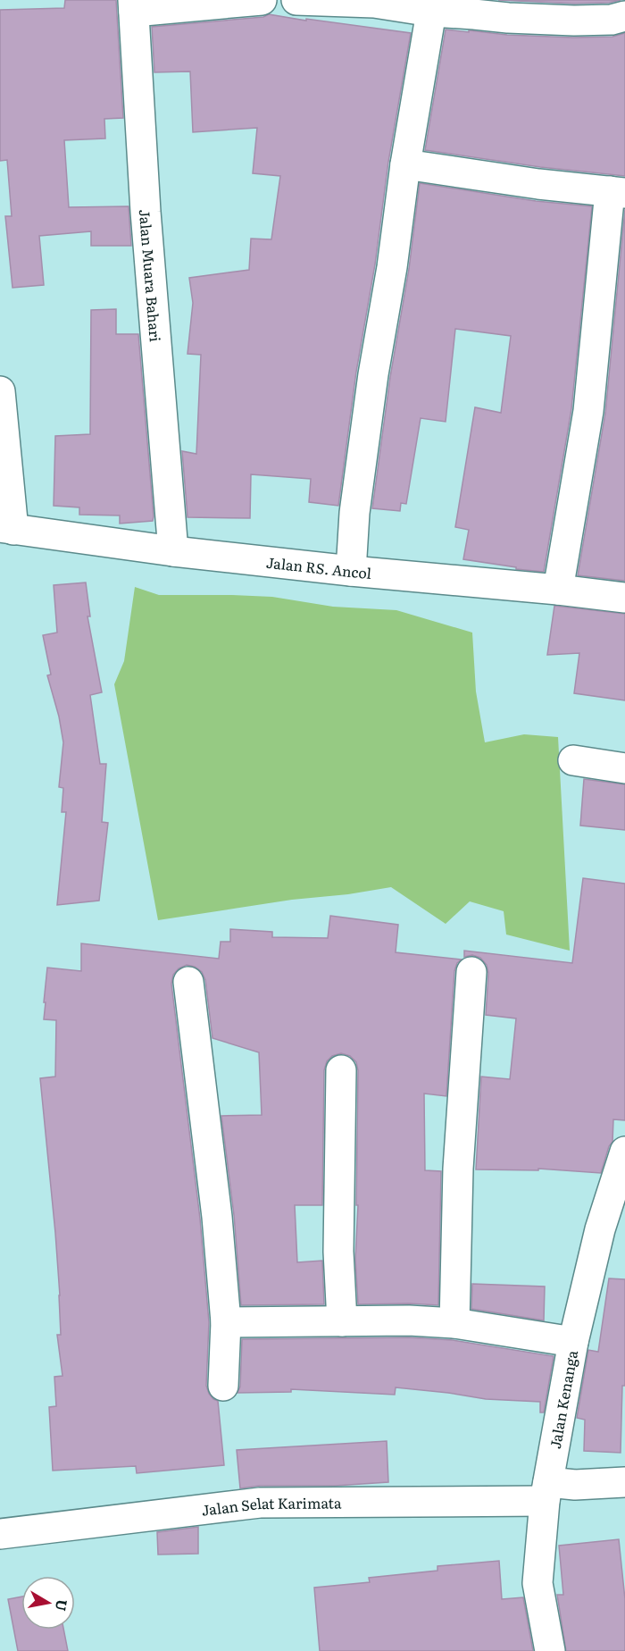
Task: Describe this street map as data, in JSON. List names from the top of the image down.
{
  "streets": {
    "street": [
      "Jalan Muara Bahari",
      "Jalan RS. Ancol",
      "Jalan Kenanga",
      "Jalan Selat Karimata"
    ]
  },
  "crossings": [
    ["Jalan Muara Bahari", "Jalan RS. Ancol"],
    ["Jalan Kenanga", "Jalan Selat Karimata"]
  ],
  "north": "right"
}
